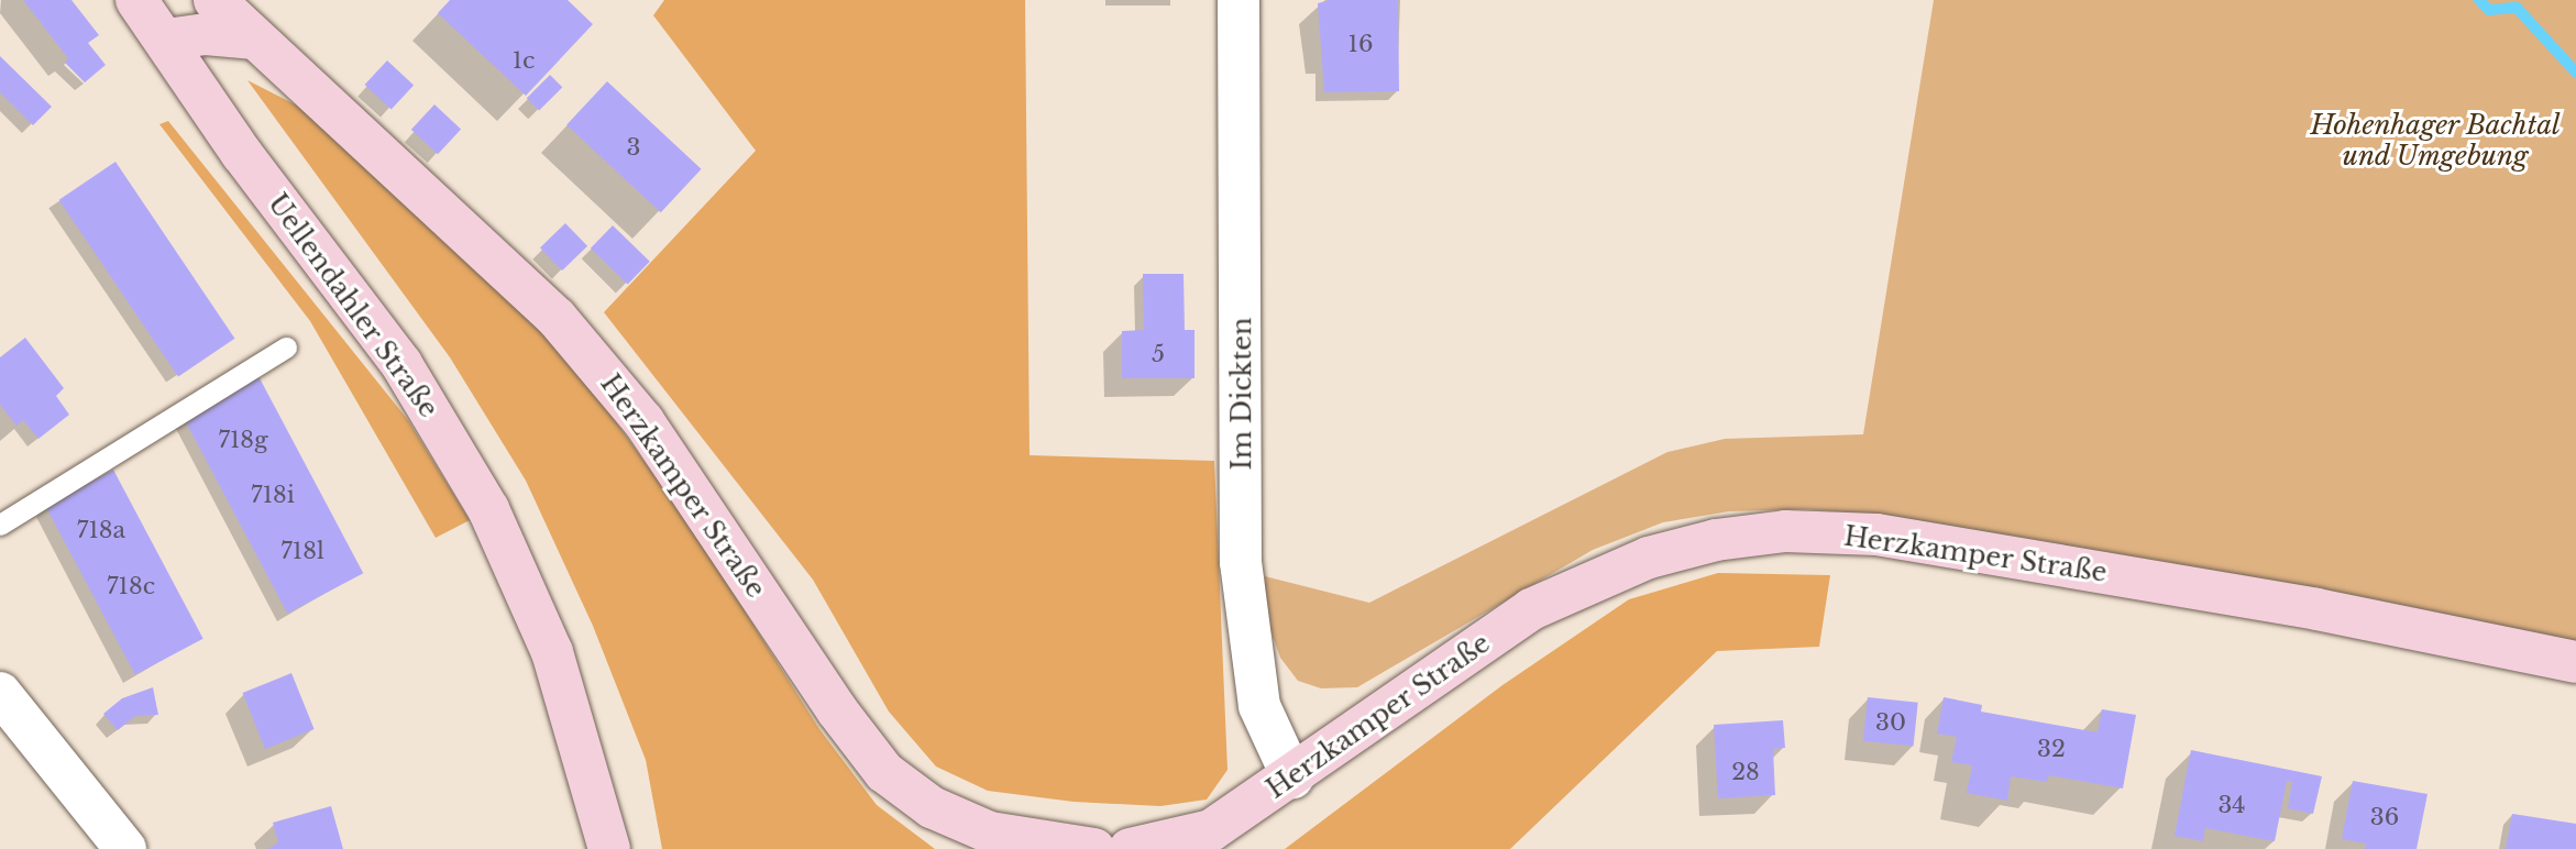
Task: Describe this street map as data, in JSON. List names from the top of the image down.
{
  "streets": {
    "main road": ["Uellendahler Straße", "Herzkamper Straße"],
    "street": ["Im Dickten"]
  },
  "crossings": [
    ["Im Dickten", "Herzkamper Straße"]
  ],
  "parks": ["Hohenhager Bachtal und Umgebung"],
  "house_numbers": [
    "16",
    "1c",
    "3",
    "5",
    "718g",
    "718i",
    "718a",
    "718l",
    "718c",
    "30",
    "32",
    "28",
    "34",
    "36"
  ]
}
